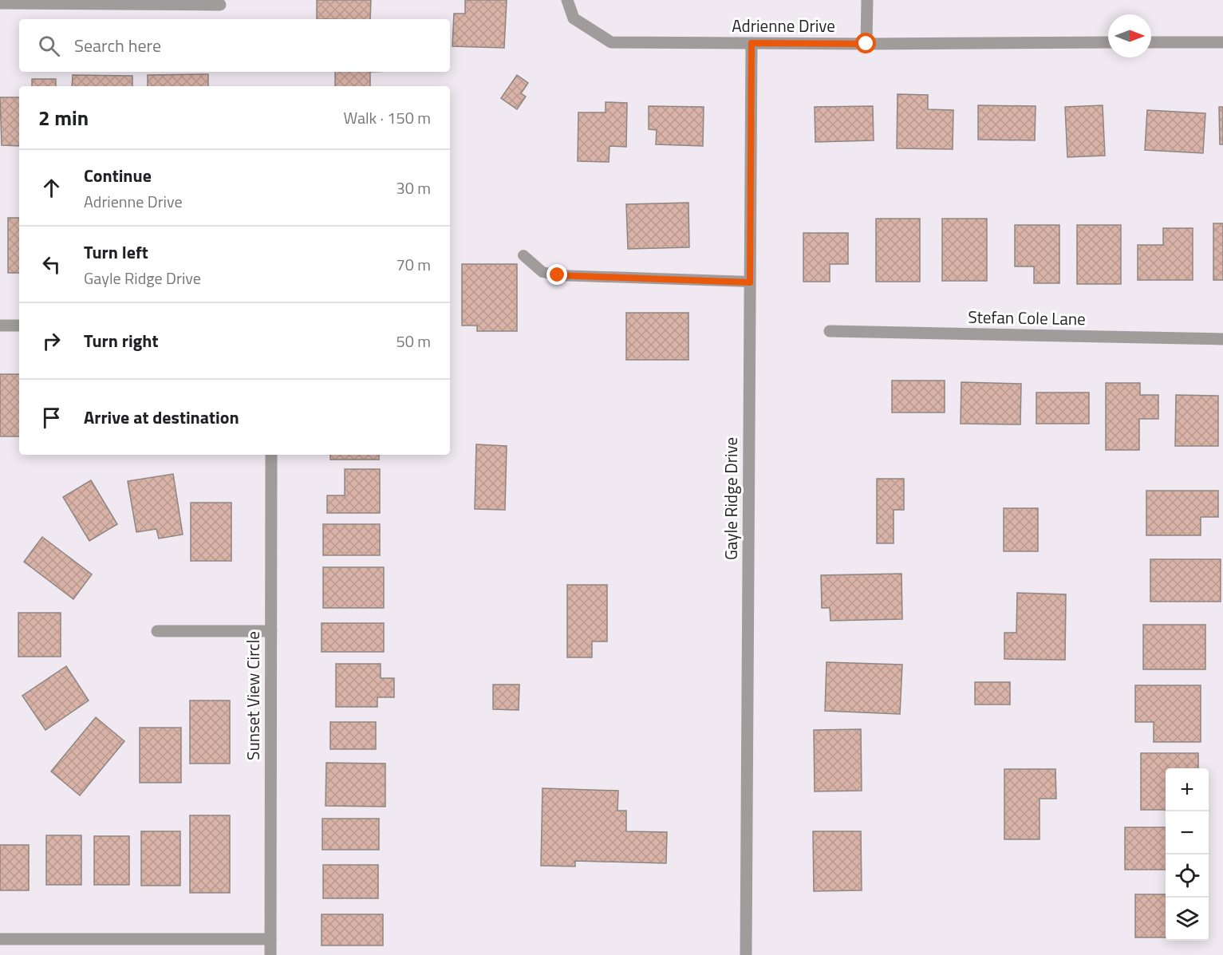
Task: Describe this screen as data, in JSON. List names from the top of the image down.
{
  "streets": {
    "street": [
      "Adrienne Drive",
      "Stefan Cole Lane",
      "Gayle Ridge Drive",
      "Sunset View Circle"
    ]
  },
  "crossings": [
    ["Adrienne Drive", "Gayle Ridge Drive"]
  ],
  "north": "right",
  "page": {
    "search": "Search here",
    "heading": ["2 min", "Walk · 150 m"],
    "list": [
      ["Continue", "Adrienne Drive", "30 m"],
      ["Turn left", "Gayle Ridge Drive", "70 m"],
      ["Turn right", "50 m"],
      "Arrive at destination"
    ],
    "map_buttons": ["+", "−"]
  }
}
